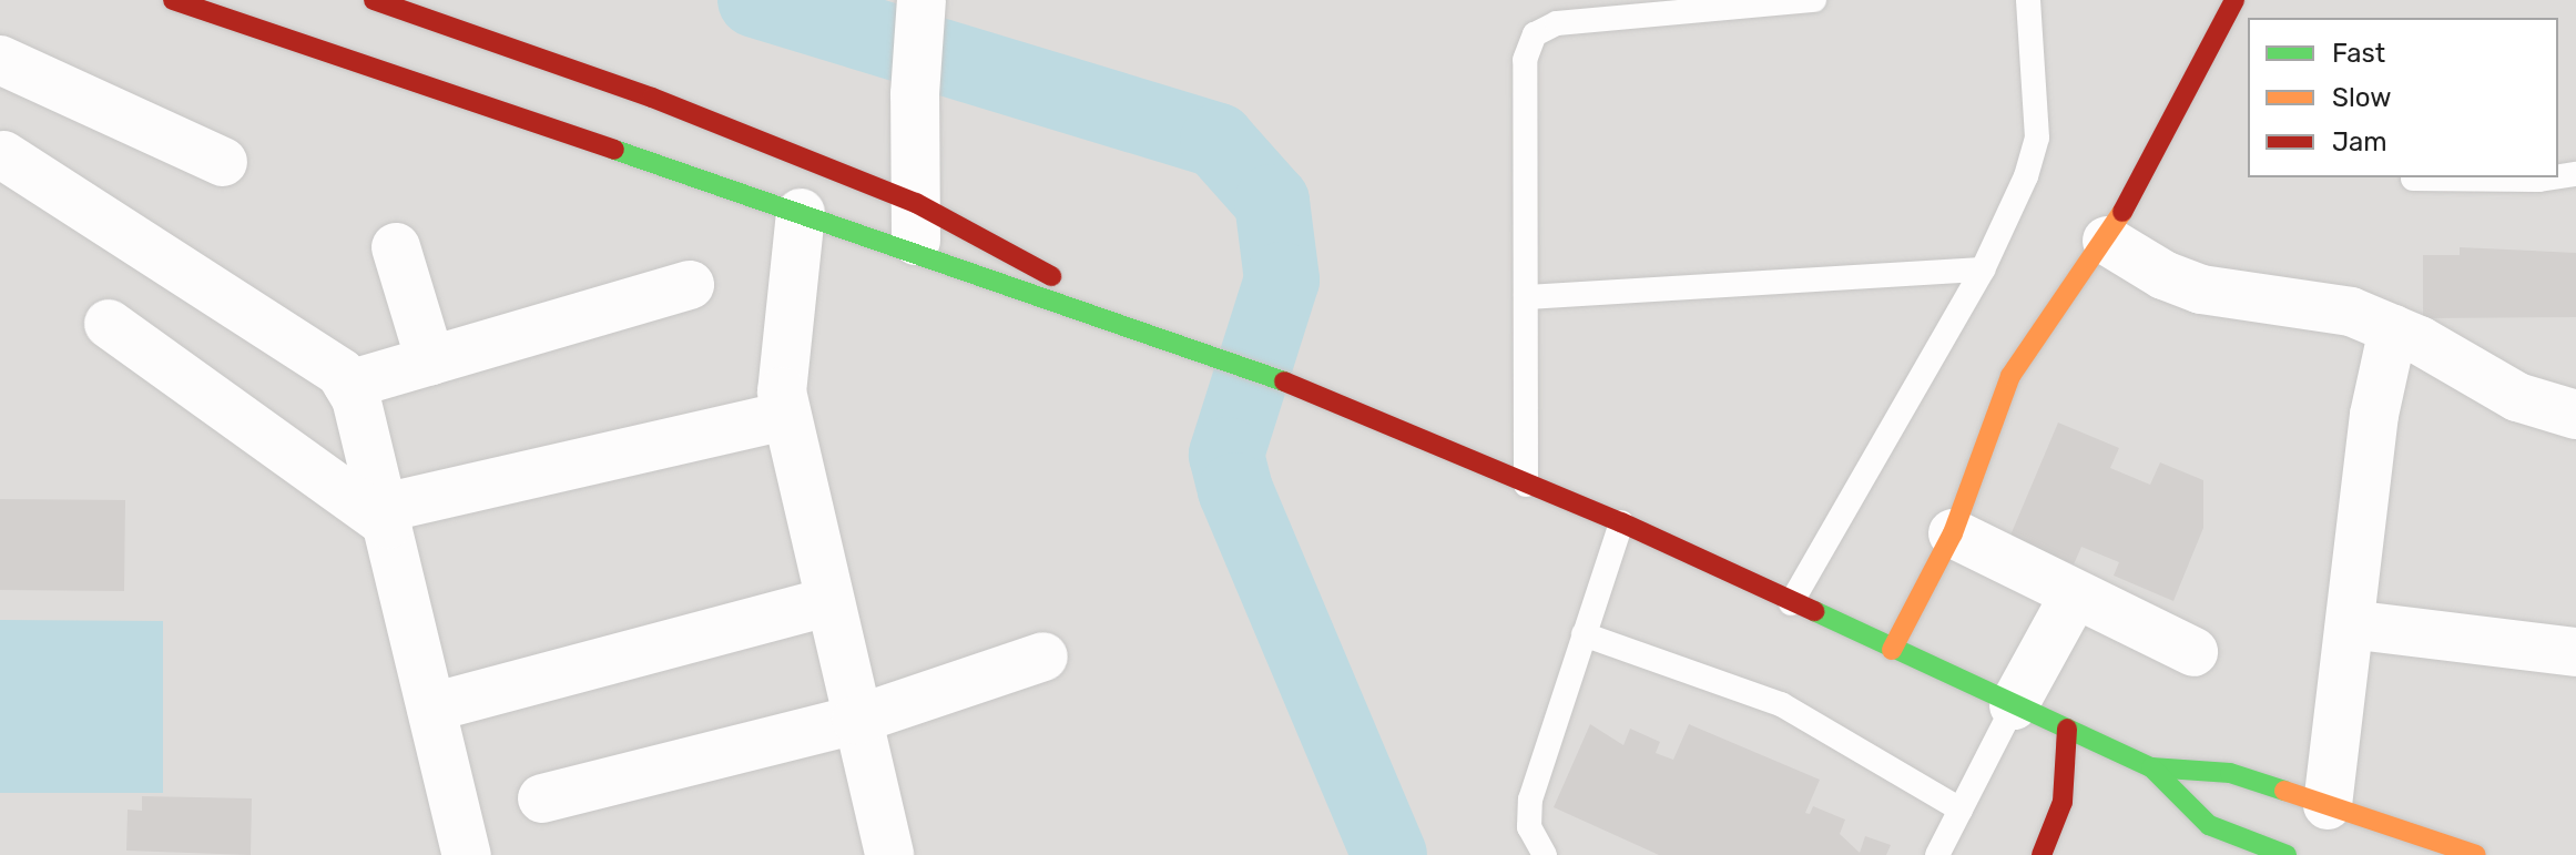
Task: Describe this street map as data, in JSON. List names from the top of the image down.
{
  "legend": ["Fast", "Slow", "Jam"]
}
